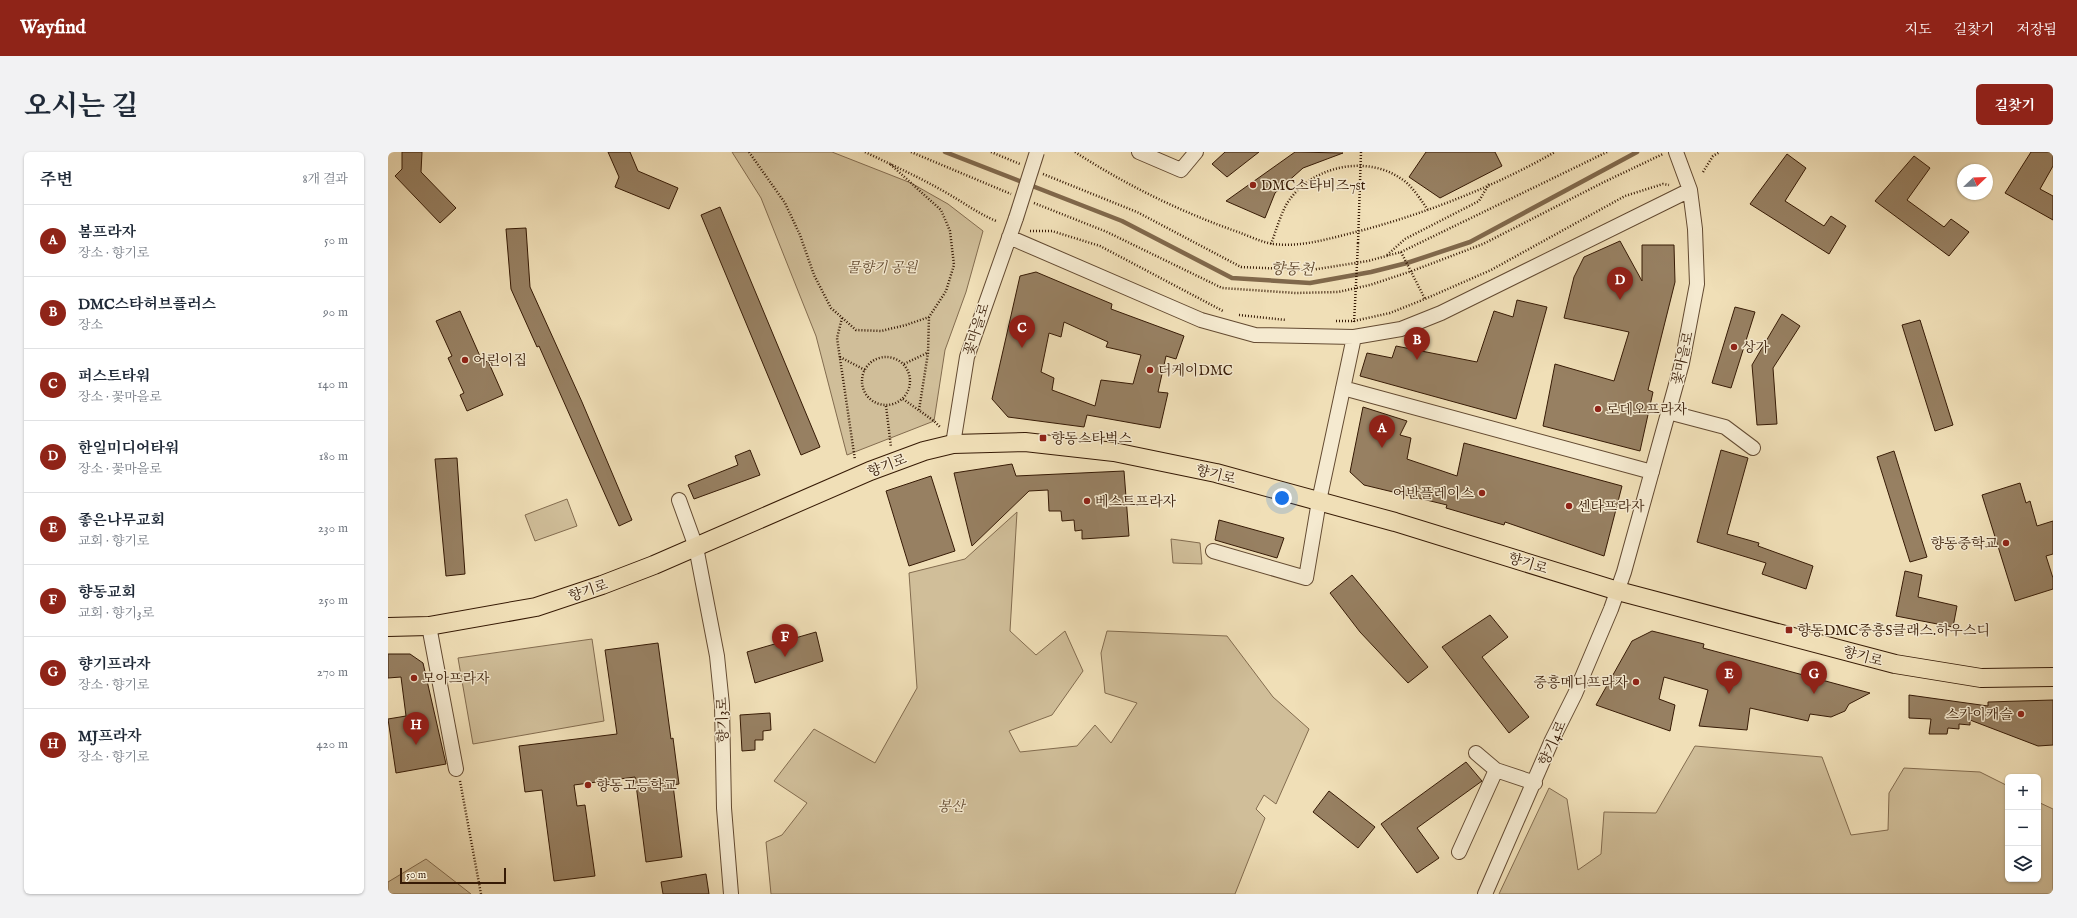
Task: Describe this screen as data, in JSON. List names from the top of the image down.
{
  "streets": {
    "main road": ["향기로"],
    "street": ["꽃마을로", "향기3로", "향기4로"]
  },
  "crossings": [
    ["꽃마을로", "향기로"],
    ["꽃마을로", "향기4로"],
    ["향기로", "향기3로"],
    ["향기로", "향기4로"]
  ],
  "water": ["향동천"],
  "parks": ["물향기 공원", "봉산"],
  "places": {
    "other": [
      "DMC스타비즈7st",
      "상가",
      "어린이집",
      "더케이DMC",
      "로데오프라자",
      "어반플레이스",
      "베스트프라자",
      "센타프라자",
      "향동중학교",
      "모아프라자",
      "중흥메디프라자",
      "스카이캐슬",
      "향동고등학교"
    ],
    "transit": ["향동스타벅스", "향동DMC중흥S클래스.하우스디"]
  },
  "scale_bar": "50 m",
  "north": "top right",
  "page": {
    "header": "Wayfind",
    "nav": ["지도", "길찾기", "저장됨"],
    "title": "오시는 길",
    "buttons": "길찾기",
    "heading": ["주변", "8개 결과"],
    "list": [
      {
        "mark": "A",
        "name": "봄프라자",
        "note": "장소 · 향기로",
        "value": "50 m"
      },
      {
        "mark": "B",
        "name": "DMC스타허브플러스",
        "note": "장소",
        "value": "90 m"
      },
      {
        "mark": "C",
        "name": "퍼스트타워",
        "note": "장소 · 꽃마을로",
        "value": "140 m"
      },
      {
        "mark": "D",
        "name": "한일미디어타워",
        "note": "장소 · 꽃마을로",
        "value": "180 m"
      },
      {
        "mark": "E",
        "name": "좋은나무교회",
        "note": "교회 · 향기로",
        "value": "230 m"
      },
      {
        "mark": "F",
        "name": "향동교회",
        "note": "교회 · 향기3로",
        "value": "250 m"
      },
      {
        "mark": "G",
        "name": "향기프라자",
        "note": "장소 · 향기로",
        "value": "270 m"
      },
      {
        "mark": "H",
        "name": "MJ프라자",
        "note": "장소 · 향기로",
        "value": "420 m"
      }
    ],
    "pins": [
      "D",
      "C",
      "B",
      "A",
      "F",
      "E",
      "G",
      "H"
    ],
    "map_buttons": ["+", "−"],
    "scale": "50 m"
  }
}
